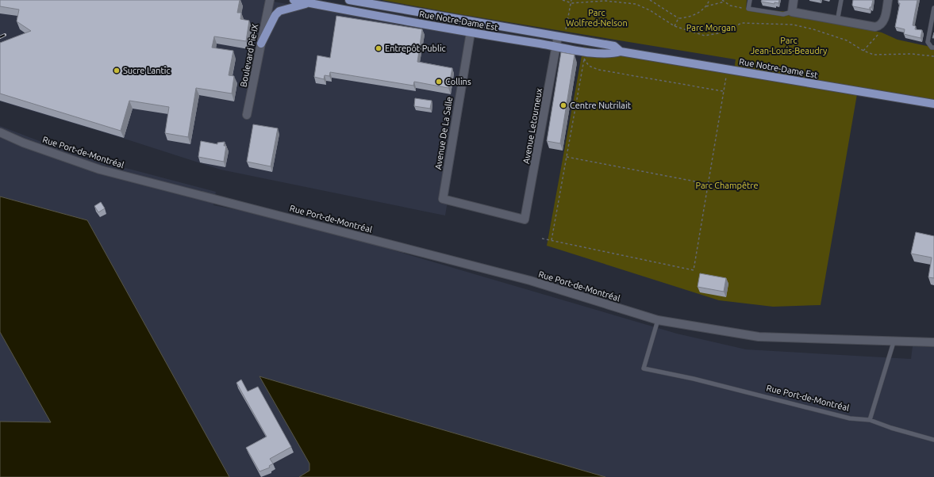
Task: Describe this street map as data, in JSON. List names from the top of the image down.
{
  "streets": {
    "main road": ["Rue Notre-Dame Est"],
    "street": [
      "Boulevard Pie-IX",
      "Avenue Letourneux",
      "Avenue De La Salle",
      "Rue Port-de-Montréal"
    ]
  },
  "crossings": [
    ["Rue Notre-Dame Est", "Avenue Letourneux"],
    ["Rue Notre-Dame Est", "Avenue De La Salle"],
    ["Avenue Letourneux", "Avenue De La Salle"]
  ],
  "parks": [
    "Parc Wolfred-Nelson",
    "Parc Morgan",
    "Parc Jean-Louis-Beaudry",
    "Parc Champêtre"
  ],
  "places": [
    "Entrepôt Public",
    "Sucre Lantic",
    "Collins",
    "Centre Nutrilait"
  ]
}
